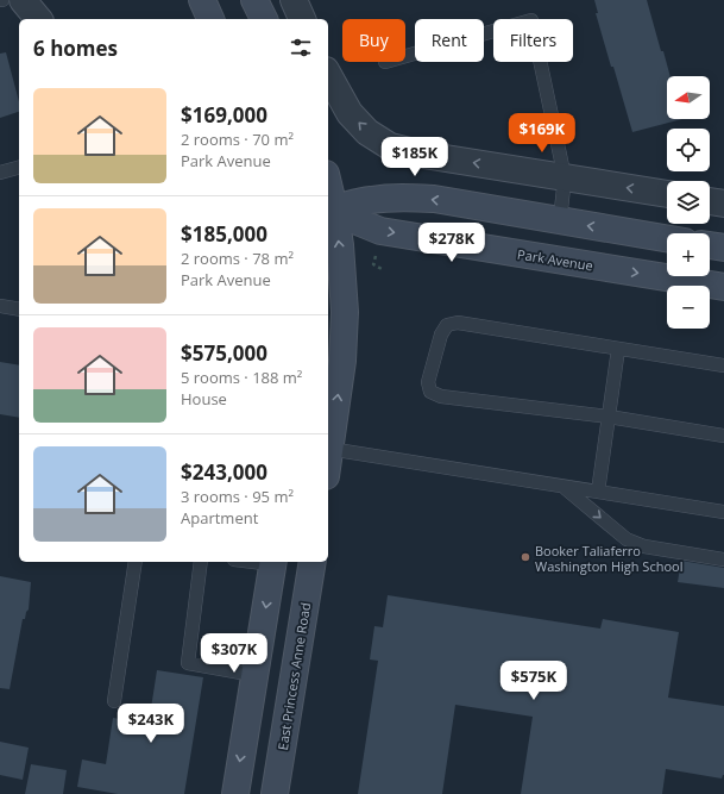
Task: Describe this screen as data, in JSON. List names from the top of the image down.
{
  "streets": {
    "main road": ["Park Avenue", "East Princess Anne Road"]
  },
  "places": ["Booker Taliaferro Washington High School"],
  "north": "left",
  "page": {
    "chip": ["Buy", "Rent", "Filters"],
    "heading": "6 homes",
    "map_buttons": ["+", "−"],
    "list": [
      {
        "name": "$169,000",
        "note": "2 rooms · 70 m² · Park Avenue"
      },
      {
        "name": "$185,000",
        "note": "2 rooms · 78 m² · Park Avenue"
      },
      {
        "name": "$575,000",
        "note": "5 rooms · 188 m² · House"
      },
      {
        "name": "$243,000",
        "note": "3 rooms · 95 m² · Apartment"
      }
    ],
    "price": [
      "$169K",
      "$185K",
      "$278K",
      "$307K",
      "$575K",
      "$243K"
    ]
  }
}
